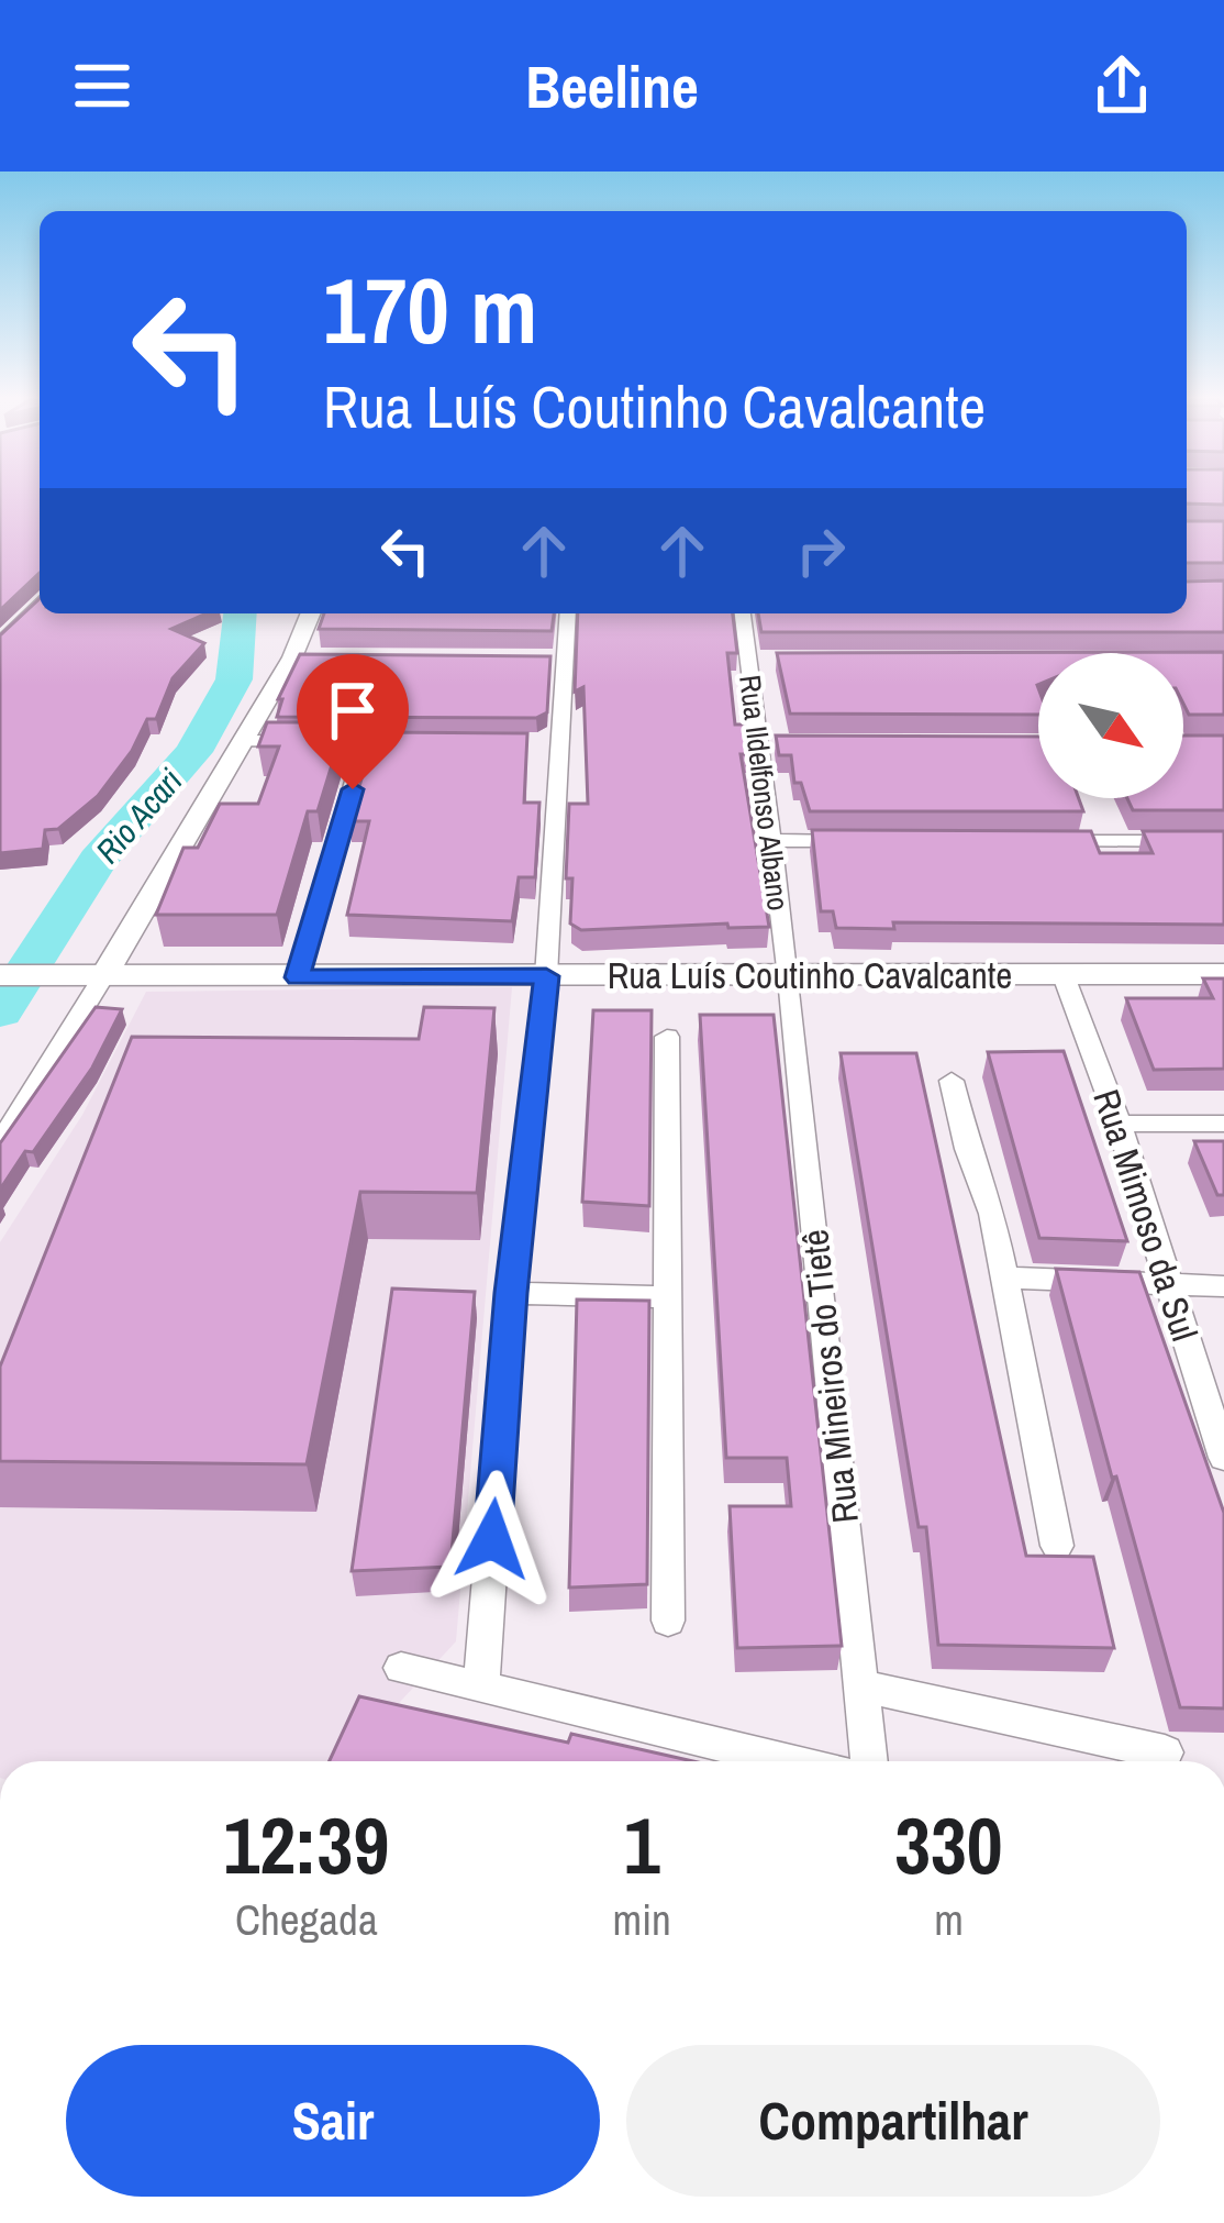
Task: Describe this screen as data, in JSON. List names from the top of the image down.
{
  "streets": {
    "main road": ["Rua Luís Coutinho Cavalcante"],
    "street": ["Rua Ildelfonso Albano", "Rua Mimoso da Sul", "Rua Mineiros do Tietê"]
  },
  "crossings": [
    ["Rua Ildelfonso Albano", "Rua Luís Coutinho Cavalcante"],
    ["Rua Ildelfonso Albano", "Rua Mineiros do Tietê"],
    ["Rua Luís Coutinho Cavalcante", "Rua Mimoso da Sul"],
    ["Rua Luís Coutinho Cavalcante", "Rua Mineiros do Tietê"]
  ],
  "water": ["Rio Acari"],
  "north": "bottom right",
  "page": {
    "header": "Beeline",
    "turn": ["170 m", "Rua Luís Coutinho Cavalcante"],
    "eta": [
      "12:39",
      "Chegada",
      "1",
      "min",
      "330",
      "m"
    ],
    "buttons": ["Sair", "Compartilhar"]
  }
}
